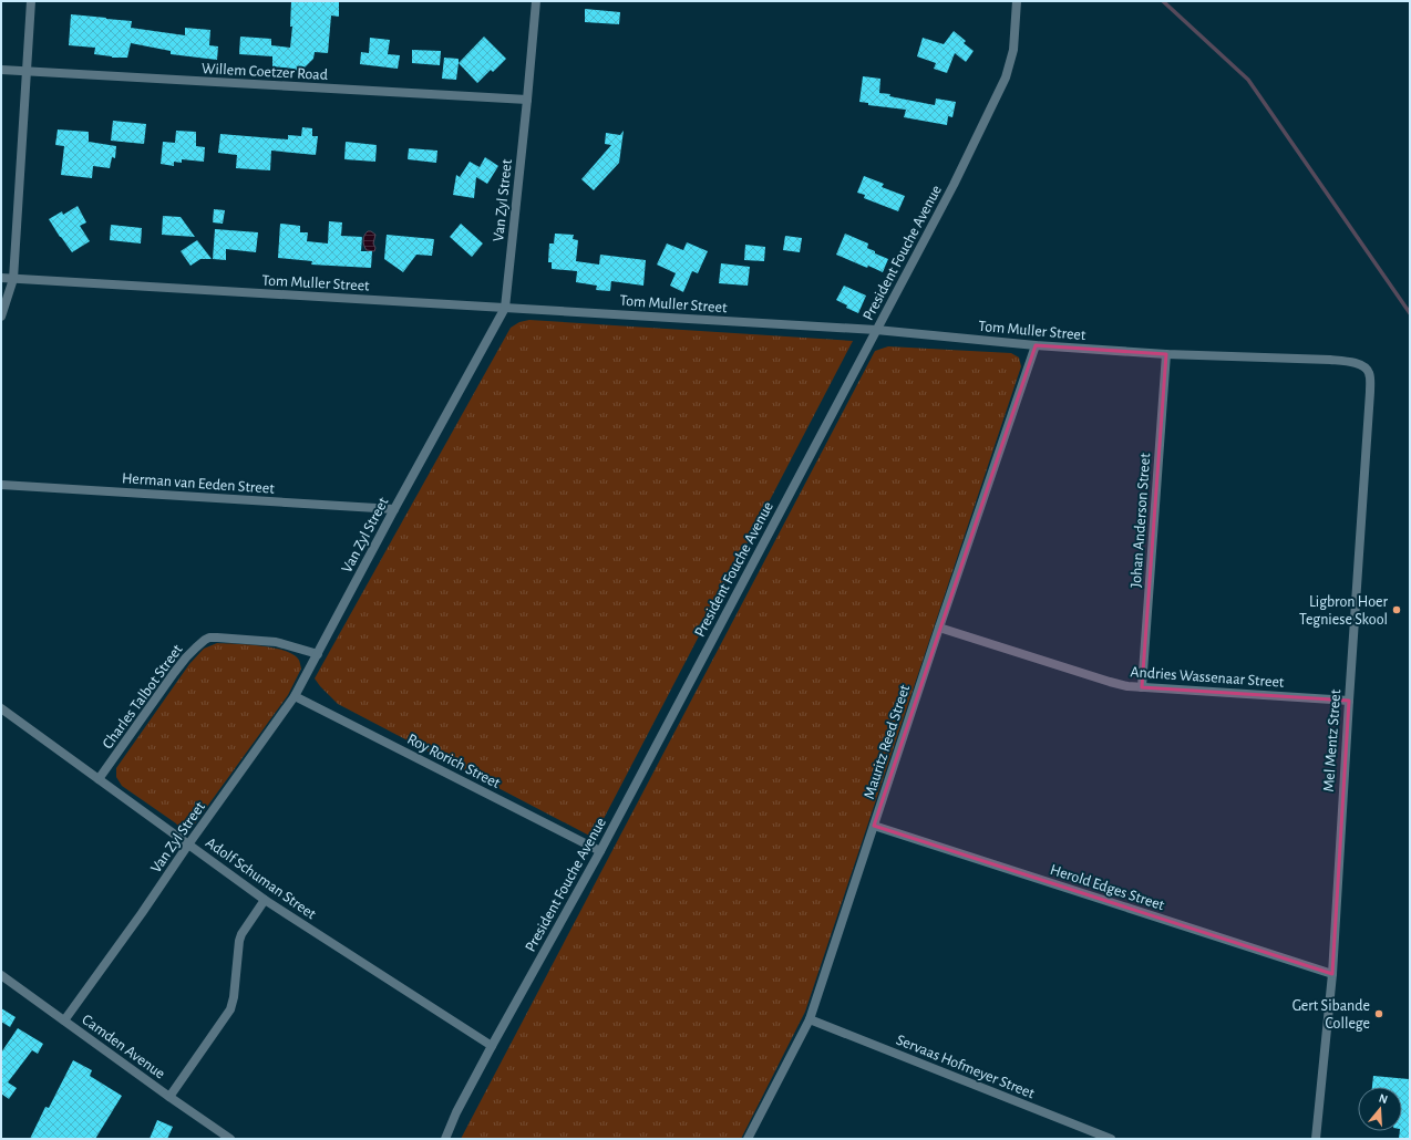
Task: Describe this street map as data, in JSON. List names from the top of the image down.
{
  "streets": {
    "street": [
      "Willem Coetzer Road",
      "Van Zyl Street",
      "President Fouche Avenue",
      "Tom Muller Street",
      "Herman van Eeden Street",
      "Johan Anderson Street",
      "Andries Wassenaar Street",
      "Charles Talbot Street",
      "Mel Mentz Street",
      "Mauritz Reed Street",
      "Roy Rorich Street",
      "Adolf Schuman Street",
      "Herold Edges Street",
      "Camden Avenue",
      "Servaas Hofmeyer Street"
    ]
  },
  "crossings": [
    ["Willem Coetzer Road", "Van Zyl Street"],
    ["Van Zyl Street", "Tom Muller Street"],
    ["Van Zyl Street", "Herman van Eeden Street"],
    ["Van Zyl Street", "Charles Talbot Street"],
    ["Van Zyl Street", "Roy Rorich Street"],
    ["Van Zyl Street", "Adolf Schuman Street"],
    ["Van Zyl Street", "Camden Avenue"],
    ["President Fouche Avenue", "Tom Muller Street"],
    ["President Fouche Avenue", "Roy Rorich Street"],
    ["President Fouche Avenue", "Adolf Schuman Street"],
    ["Tom Muller Street", "Johan Anderson Street"],
    ["Tom Muller Street", "Mel Mentz Street"],
    ["Tom Muller Street", "Mauritz Reed Street"],
    ["Johan Anderson Street", "Andries Wassenaar Street"],
    ["Andries Wassenaar Street", "Mel Mentz Street"],
    ["Andries Wassenaar Street", "Mauritz Reed Street"],
    ["Charles Talbot Street", "Adolf Schuman Street"],
    ["Mel Mentz Street", "Herold Edges Street"],
    ["Mauritz Reed Street", "Herold Edges Street"],
    ["Mauritz Reed Street", "Servaas Hofmeyer Street"]
  ],
  "places": ["Ligbron Hoer Tegniese Skool", "Gert Sibande College"],
  "north": "top"
}
